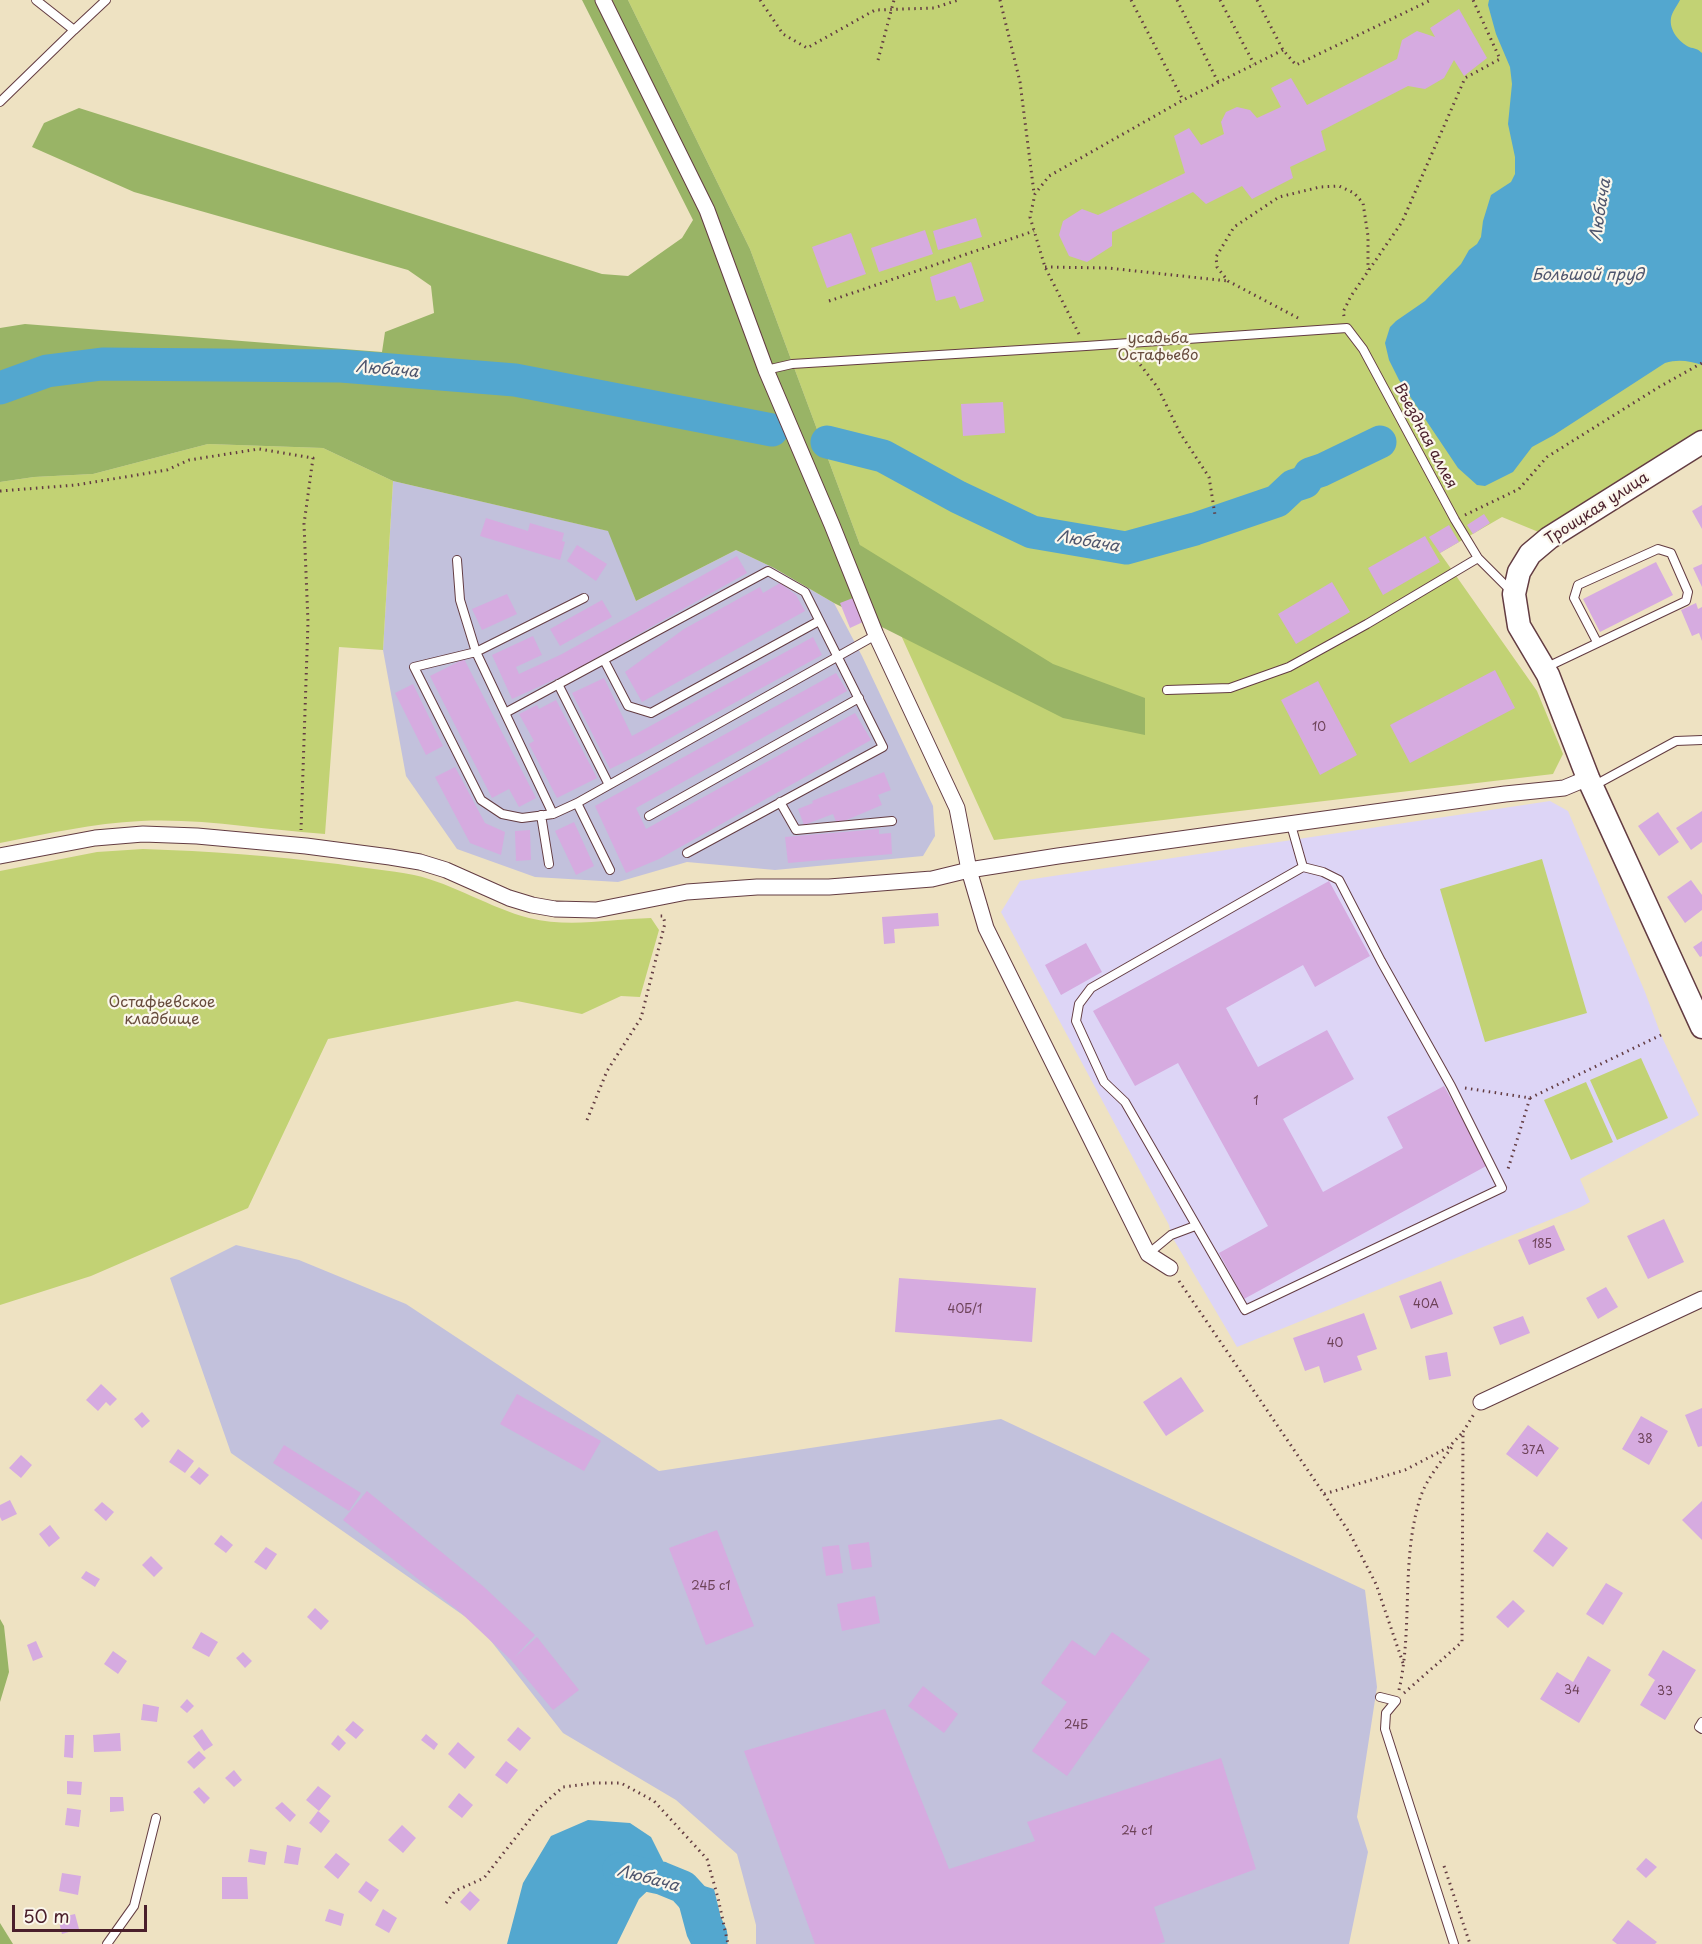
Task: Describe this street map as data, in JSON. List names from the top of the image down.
{
  "streets": {
    "street": ["Троицкая улица"],
    "lane": ["Въездная аллея"]
  },
  "crossings": [
    ["Въездная аллея", "Троицкая улица"]
  ],
  "water": ["Любача", "Большой пруд"],
  "parks": ["усадьба Остафьево", "Остафьевское кладбище"],
  "house_numbers": [
    "10",
    "1",
    "185",
    "40А",
    "40Б/1",
    "40",
    "38",
    "37А",
    "24Б с1",
    "34",
    "33",
    "24Б",
    "24 с1"
  ],
  "scale_bar": "50 m"
}
